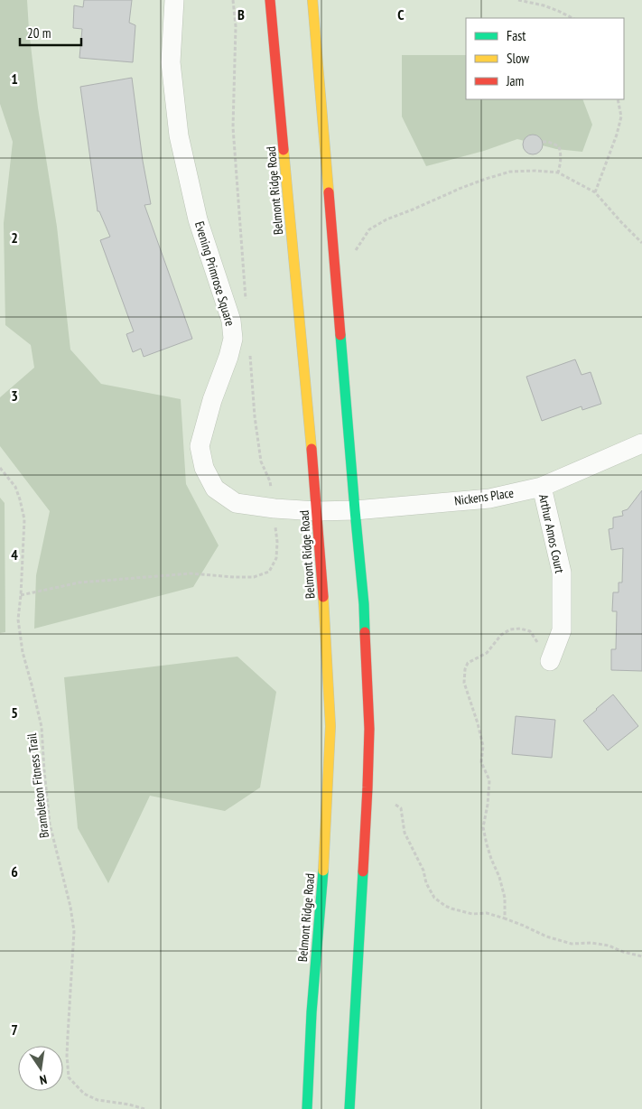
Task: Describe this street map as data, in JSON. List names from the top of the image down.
{
  "streets": {
    "main road": ["Belmont Ridge Road"],
    "street": ["Evening Primrose Square", "Nickens Place", "Arthur Amos Court"],
    "path": ["Brambleton Fitness Trail"]
  },
  "crossings": [
    ["Belmont Ridge Road", "Evening Primrose Square"],
    ["Belmont Ridge Road", "Nickens Place"],
    ["Evening Primrose Square", "Nickens Place"],
    ["Nickens Place", "Arthur Amos Court"]
  ],
  "legend": ["Fast", "Slow", "Jam"],
  "scale_bar": "20 m",
  "north": "bottom",
  "grid": {
    "columns": ["B", "C"],
    "rows": [
      "1",
      "2",
      "3",
      "4",
      "5",
      "6",
      "7"
    ]
  }
}
